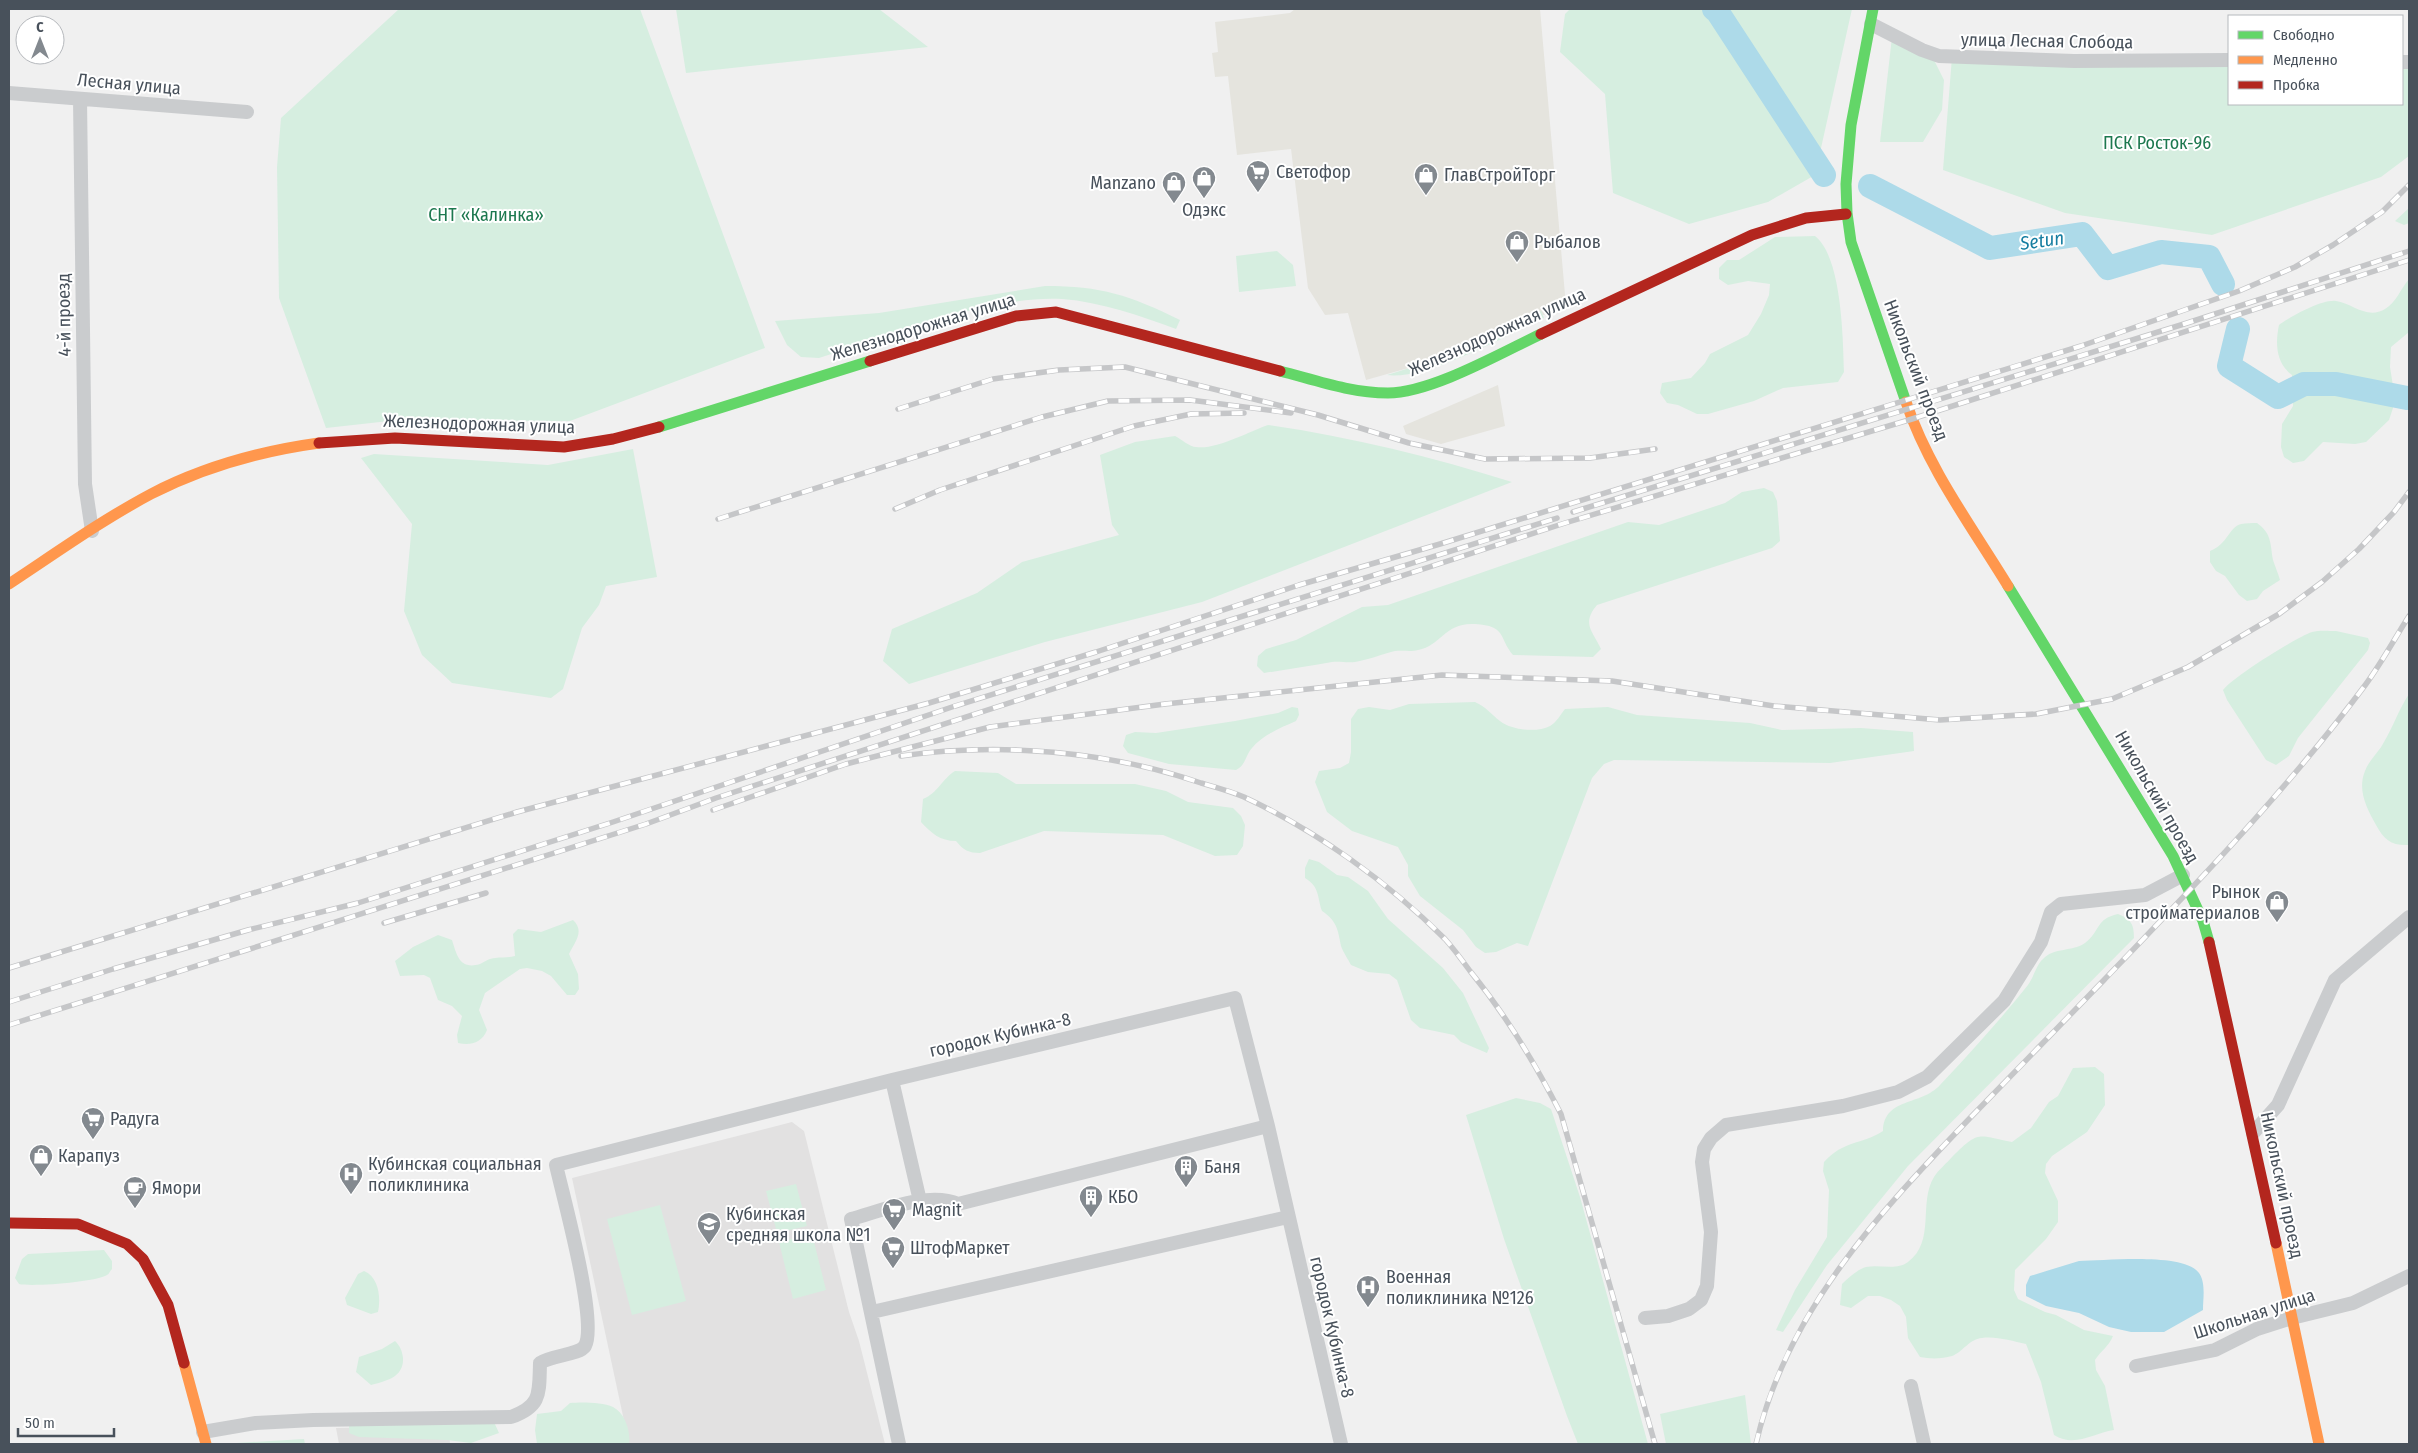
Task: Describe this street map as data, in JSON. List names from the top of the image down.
{
  "streets": {
    "street": [
      "улица Лесная Слобода",
      "Лесная улица",
      "4-й проезд",
      "Железнодорожная улица",
      "Никольский проезд",
      "городок Кубинка-8",
      "Школьная улица"
    ]
  },
  "crossings": [
    ["улица Лесная Слобода", "Никольский проезд"],
    ["Лесная улица", "4-й проезд"],
    ["4-й проезд", "Железнодорожная улица"],
    ["Железнодорожная улица", "Никольский проезд"],
    ["Никольский проезд", "Школьная улица"]
  ],
  "water": ["Setun"],
  "parks": ["ПСК Росток-96", "СНТ «Калинка»"],
  "places": {
    "supermarket": [
      "Светофор",
      "Радуга",
      "Magnit",
      "ШтофМаркет"
    ],
    "shop": [
      "ГлавСтройТорг",
      "Одэкс",
      "Manzano",
      "Рыбалов",
      "Рынок стройматериалов",
      "Карапуз"
    ],
    "building": ["Баня", "КБО"],
    "hospital": ["Кубинская социальная поликлиника", "Военная поликлиника №126"],
    "cafe": ["Ямори"],
    "school or university": ["Кубинская средняя школа №1"]
  },
  "legend": ["Свободно", "Медленно", "Пробка"],
  "scale_bar": "50 m",
  "north": "top"
}
